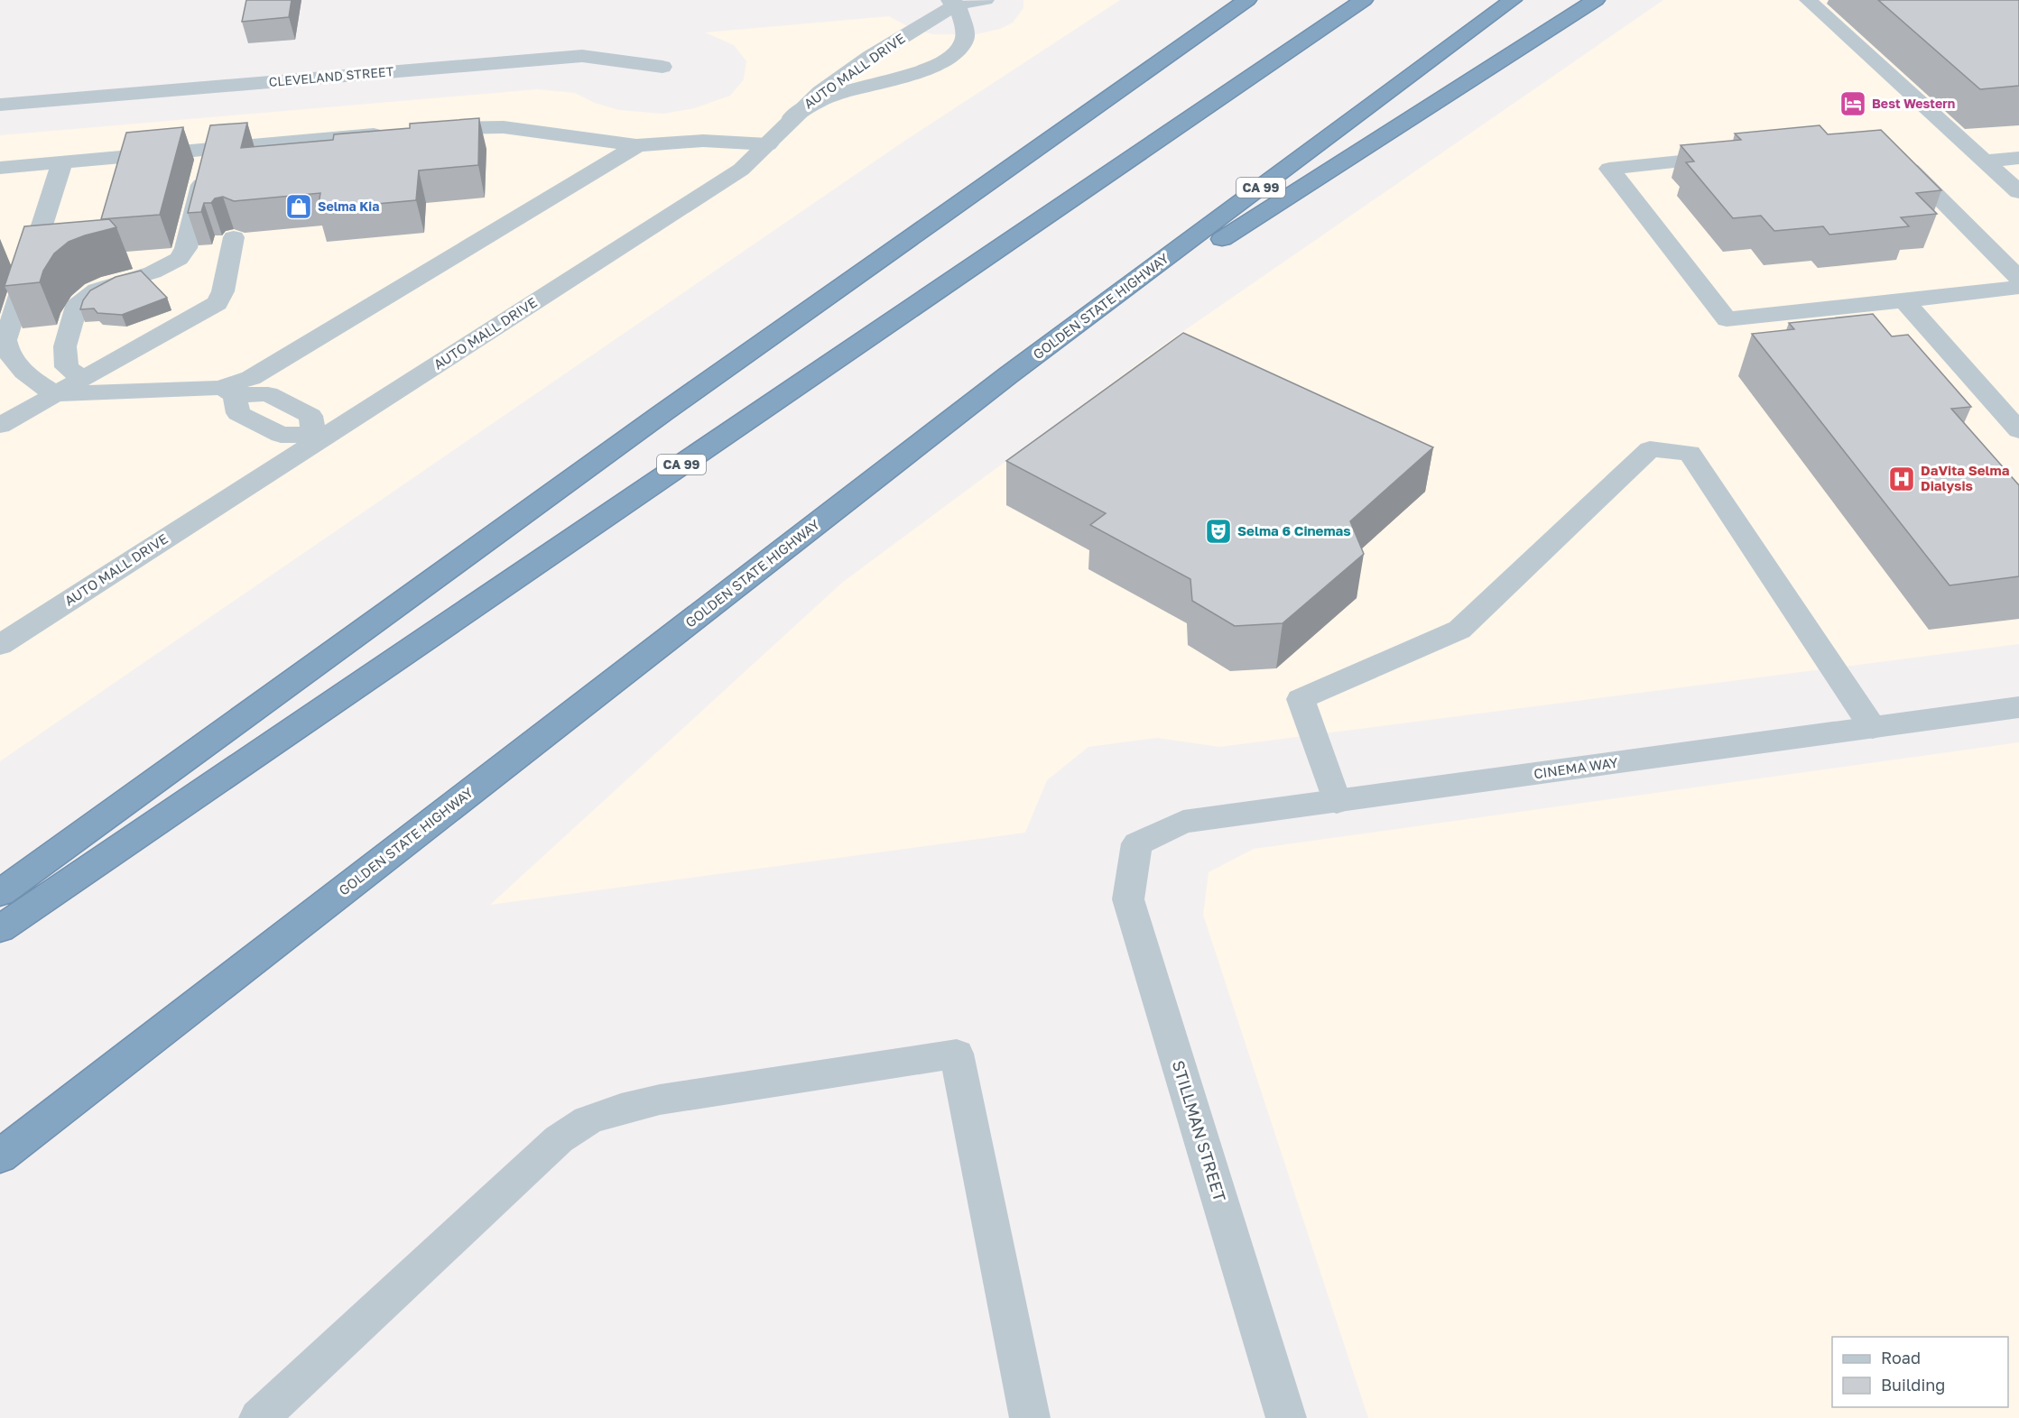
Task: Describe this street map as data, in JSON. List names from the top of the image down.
{
  "streets": {
    "highway": ["CA 99", "GOLDEN STATE HIGHWAY"],
    "street": [
      "AUTO MALL DRIVE",
      "CLEVELAND STREET",
      "CINEMA WAY",
      "STILLMAN STREET"
    ]
  },
  "crossings": [
    ["CINEMA WAY", "STILLMAN STREET"]
  ],
  "places": {
    "hotel": ["Best Western"],
    "shop": ["Selma Kia"],
    "hospital": ["DaVita Selma Dialysis"],
    "theatre": ["Selma 6 Cinemas"]
  },
  "legend": ["Road", "Building"]
}
